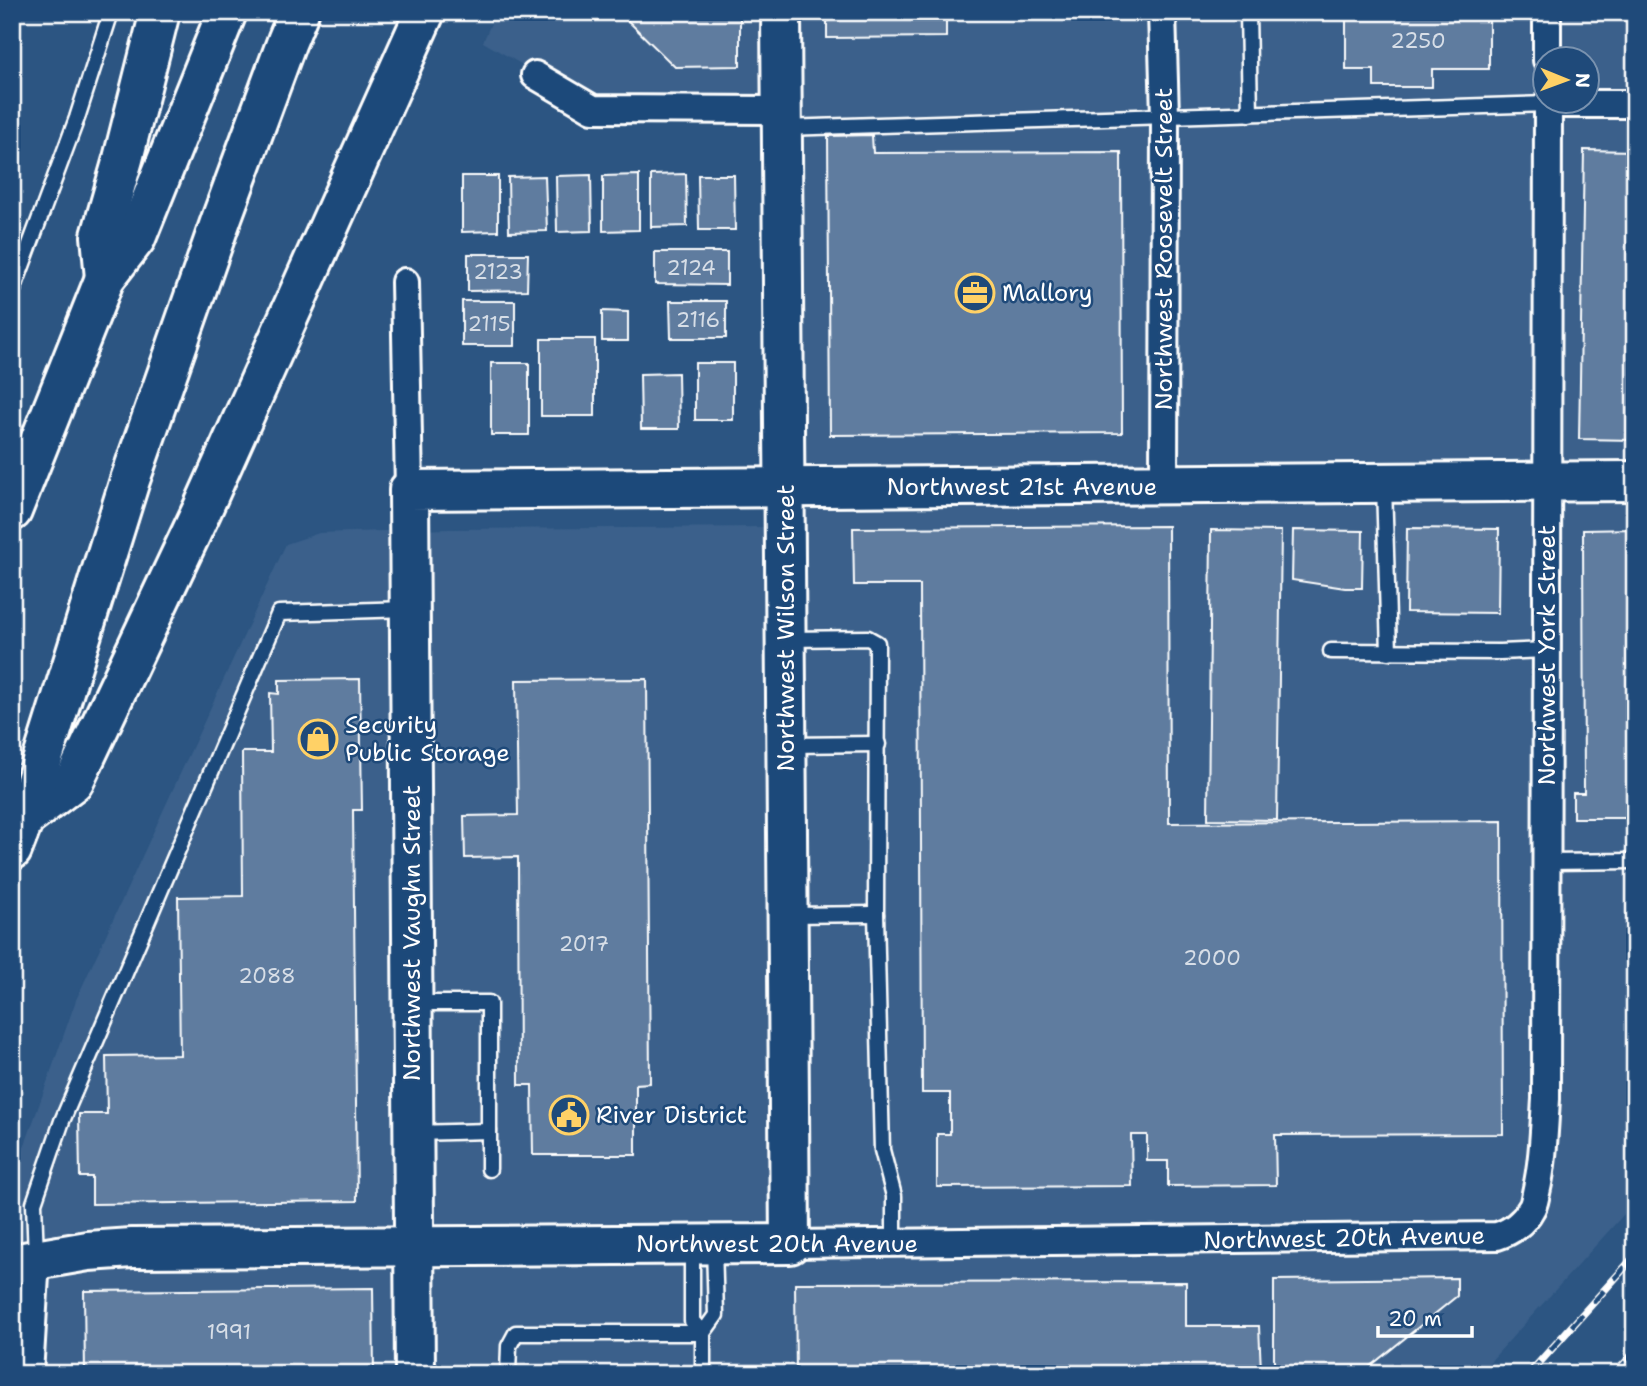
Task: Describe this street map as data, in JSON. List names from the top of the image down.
{
  "streets": {
    "main road": [
      "Northwest 21st Avenue",
      "Northwest Wilson Street",
      "Northwest Vaughn Street",
      "Northwest 20th Avenue"
    ],
    "street": ["Northwest Roosevelt Street", "Northwest York Street"]
  },
  "crossings": [
    ["Northwest Roosevelt Street", "Northwest 21st Avenue"],
    ["Northwest 21st Avenue", "Northwest Wilson Street"],
    ["Northwest 21st Avenue", "Northwest York Street"],
    ["Northwest 21st Avenue", "Northwest Vaughn Street"],
    ["Northwest Wilson Street", "Northwest 20th Avenue"],
    ["Northwest York Street", "Northwest 20th Avenue"],
    ["Northwest Vaughn Street", "Northwest 20th Avenue"]
  ],
  "places": {
    "office": ["Mallory"],
    "shop": ["Security Public Storage"],
    "public building": ["River District"]
  },
  "house_numbers": [
    "2250",
    "2124",
    "2123",
    "2116",
    "2115",
    "2017",
    "2000",
    "2088",
    "1991"
  ],
  "scale_bar": "20 m",
  "north": "right"
}
